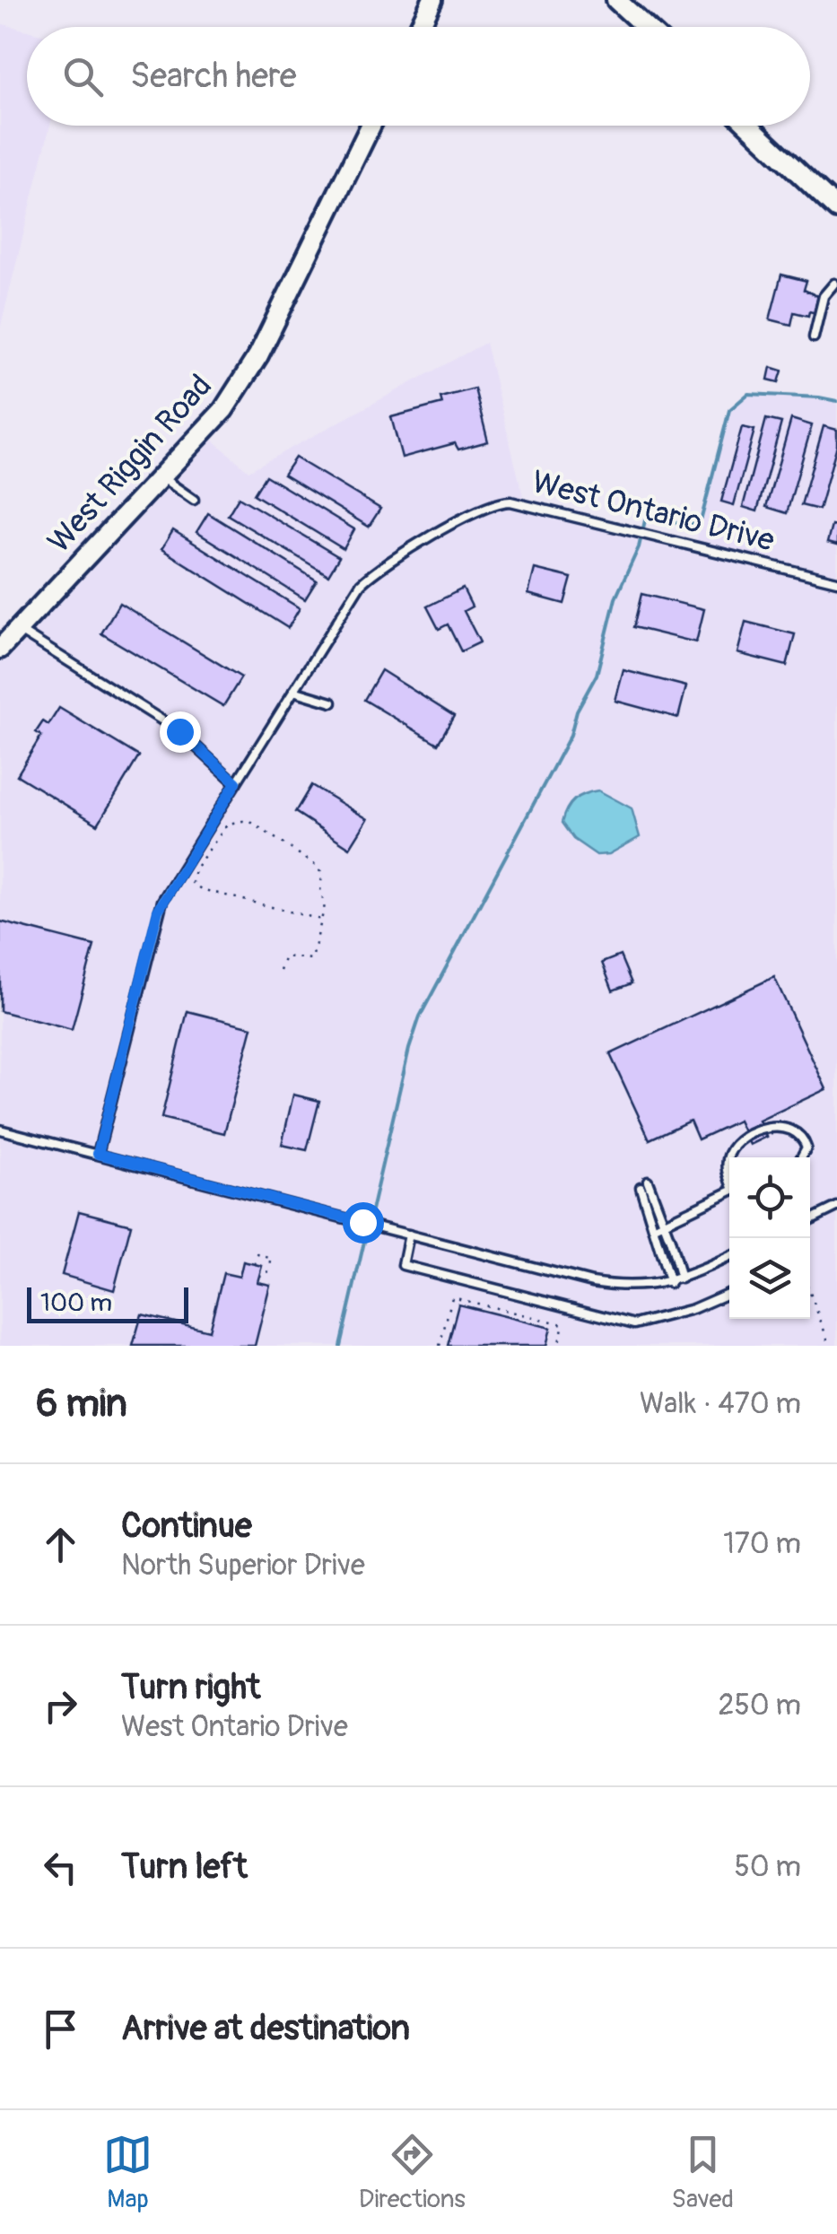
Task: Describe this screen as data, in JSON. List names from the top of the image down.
{
  "streets": {
    "street": ["West Riggin Road"],
    "lane": ["West Ontario Drive"]
  },
  "scale_bar": "100 m",
  "page": {
    "search": "Search here",
    "scale": "100 m",
    "heading": ["6 min", "Walk · 470 m"],
    "list": [
      ["Continue", "North Superior Drive", "170 m"],
      ["Turn right", "West Ontario Drive", "250 m"],
      ["Turn left", "50 m"],
      "Arrive at destination"
    ],
    "nav": ["Map", "Directions", "Saved"]
  }
}
